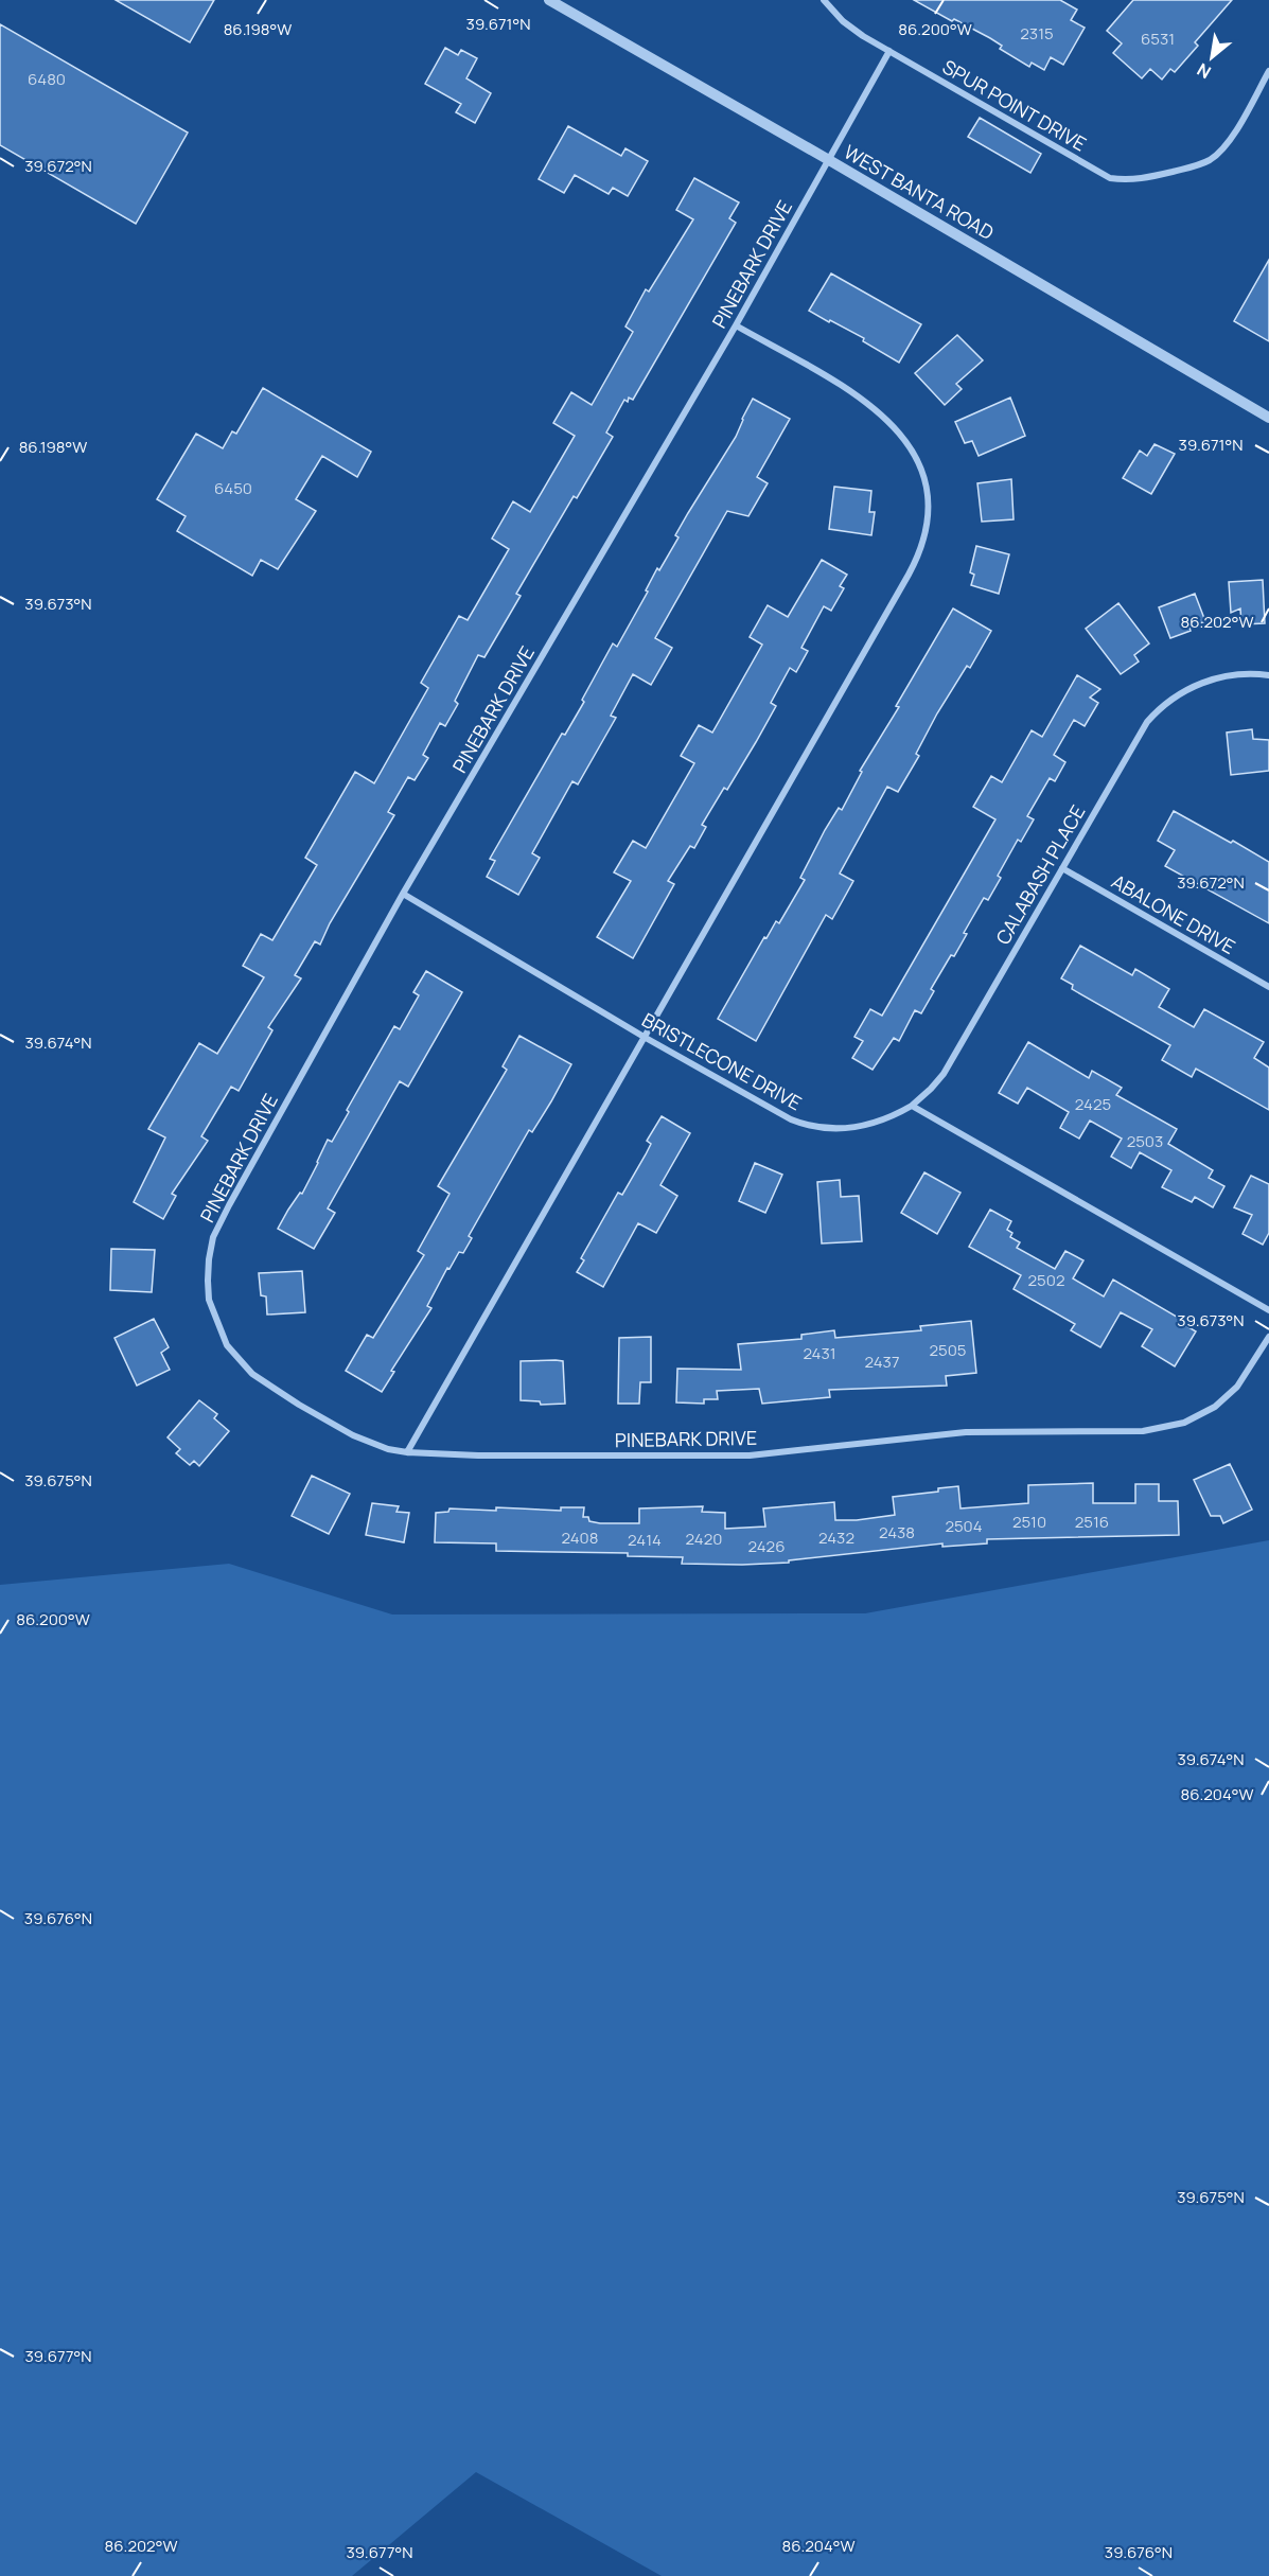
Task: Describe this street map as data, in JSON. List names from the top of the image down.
{
  "streets": {
    "street": [
      "SPUR POINT DRIVE",
      "WEST BANTA ROAD",
      "PINEBARK DRIVE",
      "CALABASH PLACE",
      "ABALONE DRIVE",
      "BRISTLECONE DRIVE"
    ]
  },
  "crossings": [
    ["SPUR POINT DRIVE", "PINEBARK DRIVE"],
    ["WEST BANTA ROAD", "PINEBARK DRIVE"],
    ["PINEBARK DRIVE", "BRISTLECONE DRIVE"],
    ["CALABASH PLACE", "ABALONE DRIVE"],
    ["CALABASH PLACE", "BRISTLECONE DRIVE"]
  ],
  "house_numbers": [
    "2315",
    "6531",
    "6480",
    "6450",
    "2425",
    "2503",
    "2502",
    "2505",
    "2431",
    "2437",
    "2510",
    "2516",
    "2504",
    "2438",
    "2408",
    "2432",
    "2420",
    "2414",
    "2426"
  ],
  "north": "bottom left",
  "coordinates": [
    "39.671°N",
    "86.198°W",
    "86.200°W",
    "39.672°N",
    "39.673°N",
    "86.202°W",
    "39.674°N",
    "39.675°N",
    "86.204°W",
    "39.676°N",
    "39.677°N"
  ]
}
